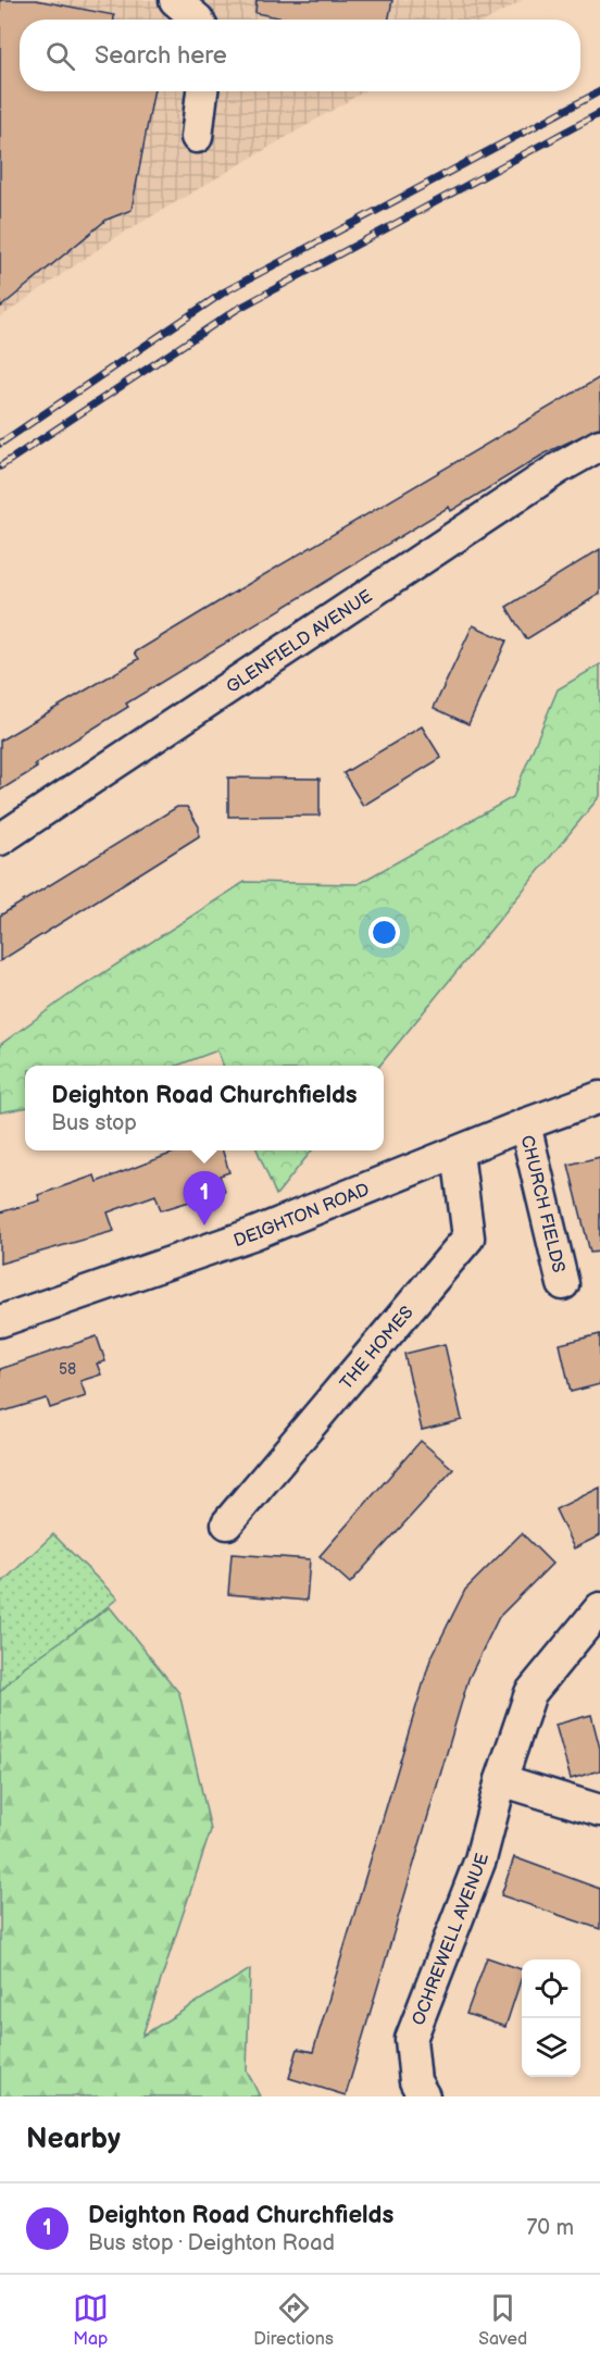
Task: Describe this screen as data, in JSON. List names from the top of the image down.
{
  "streets": {
    "street": [
      "GLENFIELD AVENUE",
      "CHURCH FIELDS",
      "DEIGHTON ROAD",
      "THE HOMES",
      "OCHREWELL AVENUE"
    ]
  },
  "crossings": [
    ["CHURCH FIELDS", "DEIGHTON ROAD"],
    ["DEIGHTON ROAD", "THE HOMES"]
  ],
  "house_numbers": ["58"],
  "page": {
    "search": "Search here",
    "popup": ["Deighton Road Churchfields", "Bus stop"],
    "pins": "1",
    "heading": "Nearby",
    "list": [
      {
        "mark": "1",
        "name": "Deighton Road Churchfields",
        "note": "Bus stop · Deighton Road",
        "value": "70 m"
      }
    ],
    "nav": ["Map", "Directions", "Saved"]
  }
}
